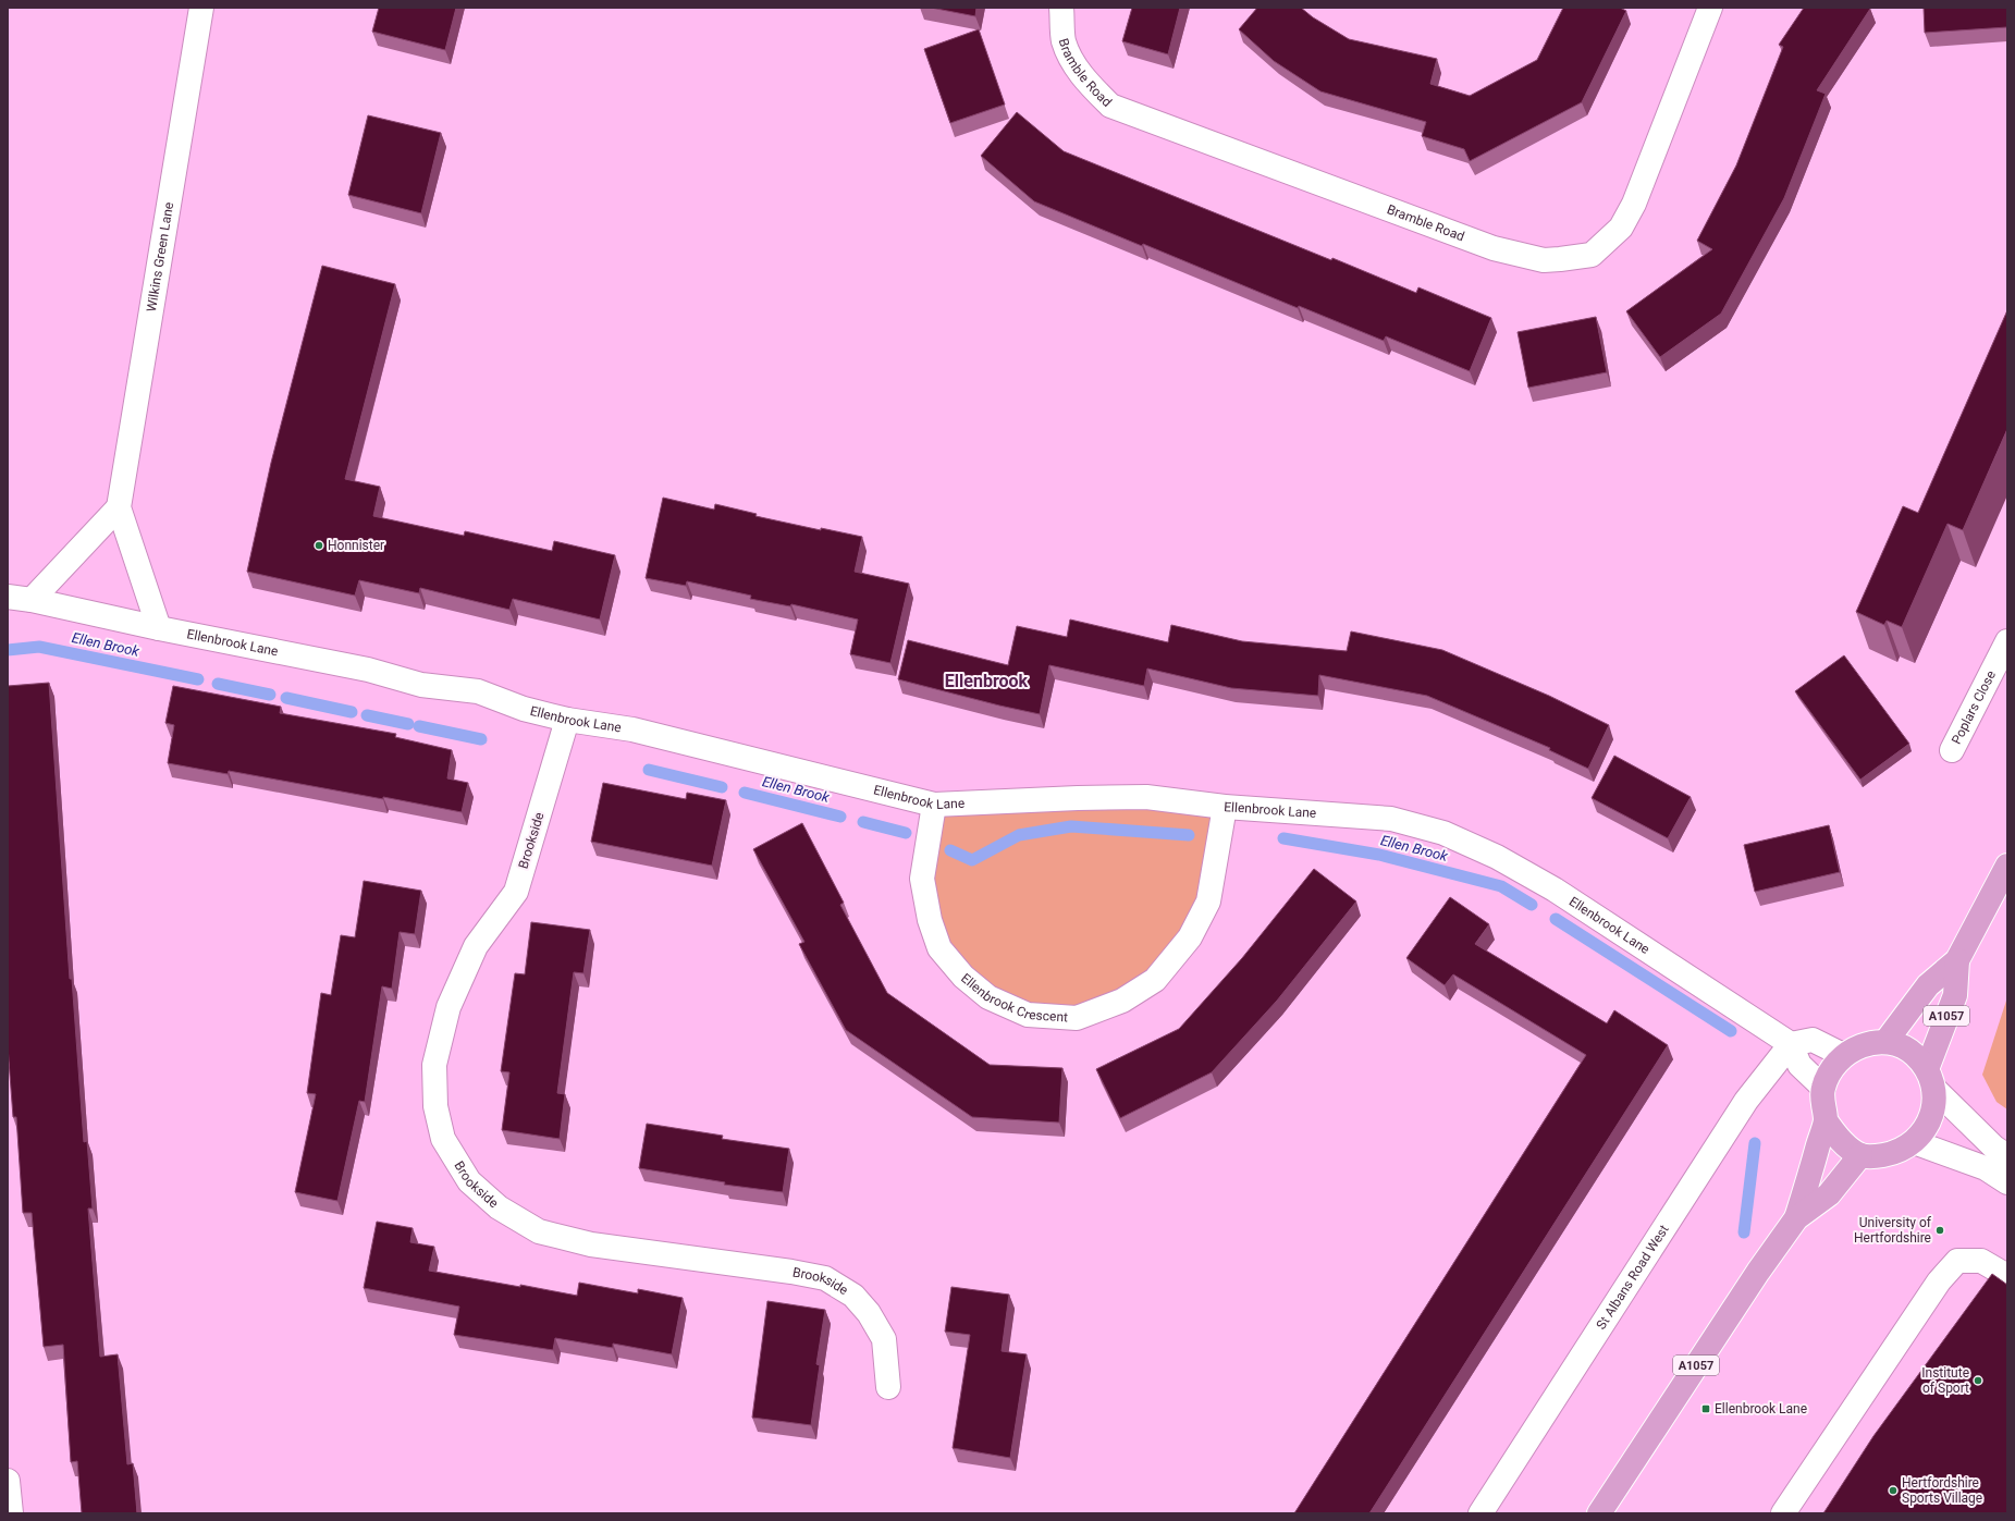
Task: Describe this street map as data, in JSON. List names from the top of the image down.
{
  "streets": {
    "main road": ["A1057"],
    "street": [
      "Bramble Road",
      "Wilkins Green Lane",
      "Ellenbrook Lane",
      "Poplars Close",
      "Brookside",
      "Ellenbrook Crescent",
      "St Albans Road West"
    ]
  },
  "crossings": [
    ["Wilkins Green Lane", "Ellenbrook Lane"],
    ["Ellenbrook Lane", "Brookside"],
    ["Ellenbrook Lane", "Ellenbrook Crescent"],
    ["Ellenbrook Lane", "St Albans Road West"]
  ],
  "districts": ["Ellenbrook"],
  "water": ["Ellen Brook"],
  "places": {
    "other": [
      "Honnister",
      "University of Hertfordshire",
      "Institute of Sport",
      "Hertfordshire Sports Village"
    ],
    "transit": ["Ellenbrook Lane"]
  }
}
